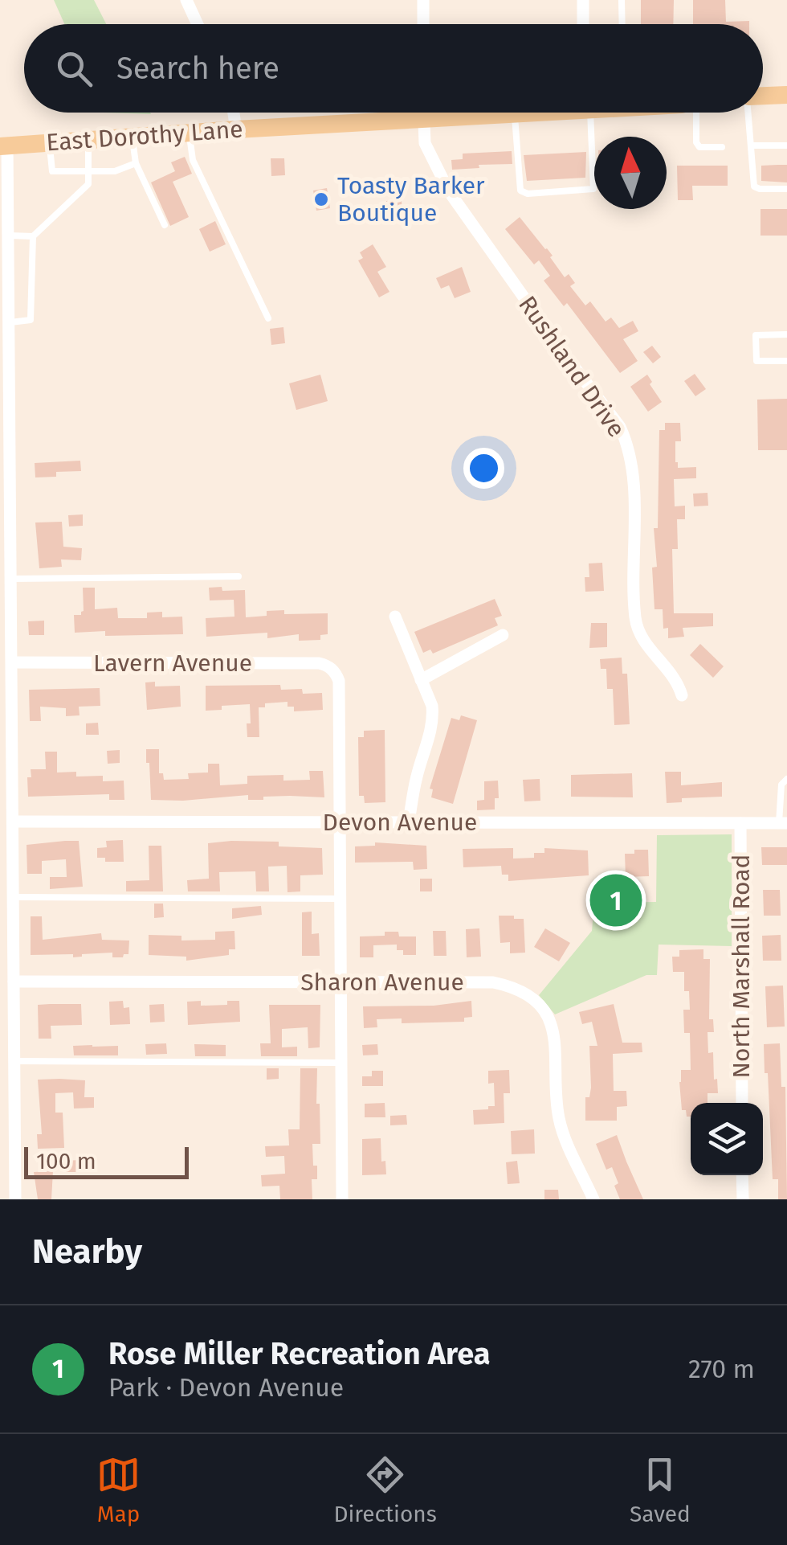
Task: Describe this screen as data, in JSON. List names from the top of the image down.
{
  "streets": {
    "main road": ["East Dorothy Lane"],
    "street": [
      "Rushland Drive",
      "Lavern Avenue",
      "Devon Avenue",
      "North Marshall Road",
      "Sharon Avenue"
    ]
  },
  "crossings": [
    ["East Dorothy Lane", "Rushland Drive"],
    ["Lavern Avenue", "Devon Avenue"],
    ["Devon Avenue", "North Marshall Road"]
  ],
  "places": ["Toasty Barker Boutique"],
  "scale_bar": "100 m",
  "north": "top",
  "page": {
    "search": "Search here",
    "pins": "1",
    "scale": "100 m",
    "heading": "Nearby",
    "list": [
      {
        "mark": "1",
        "name": "Rose Miller Recreation Area",
        "note": "Park · Devon Avenue",
        "value": "270 m"
      }
    ],
    "nav": ["Map", "Directions", "Saved"]
  }
}
